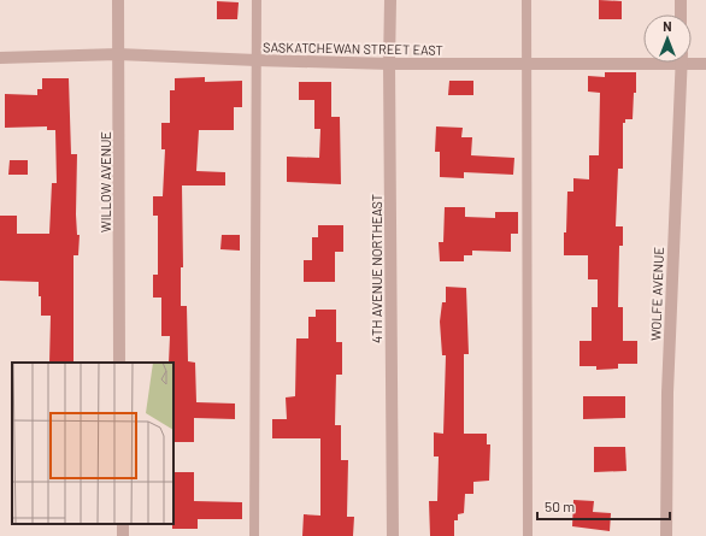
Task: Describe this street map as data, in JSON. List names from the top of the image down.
{
  "streets": {
    "street": [
      "SASKATCHEWAN STREET EAST",
      "WILLOW AVENUE",
      "4TH AVENUE NORTHEAST",
      "WOLFE AVENUE"
    ]
  },
  "crossings": [
    ["SASKATCHEWAN STREET EAST", "WILLOW AVENUE"],
    ["SASKATCHEWAN STREET EAST", "4TH AVENUE NORTHEAST"]
  ],
  "scale_bar": "50 m",
  "north": "top"
}
